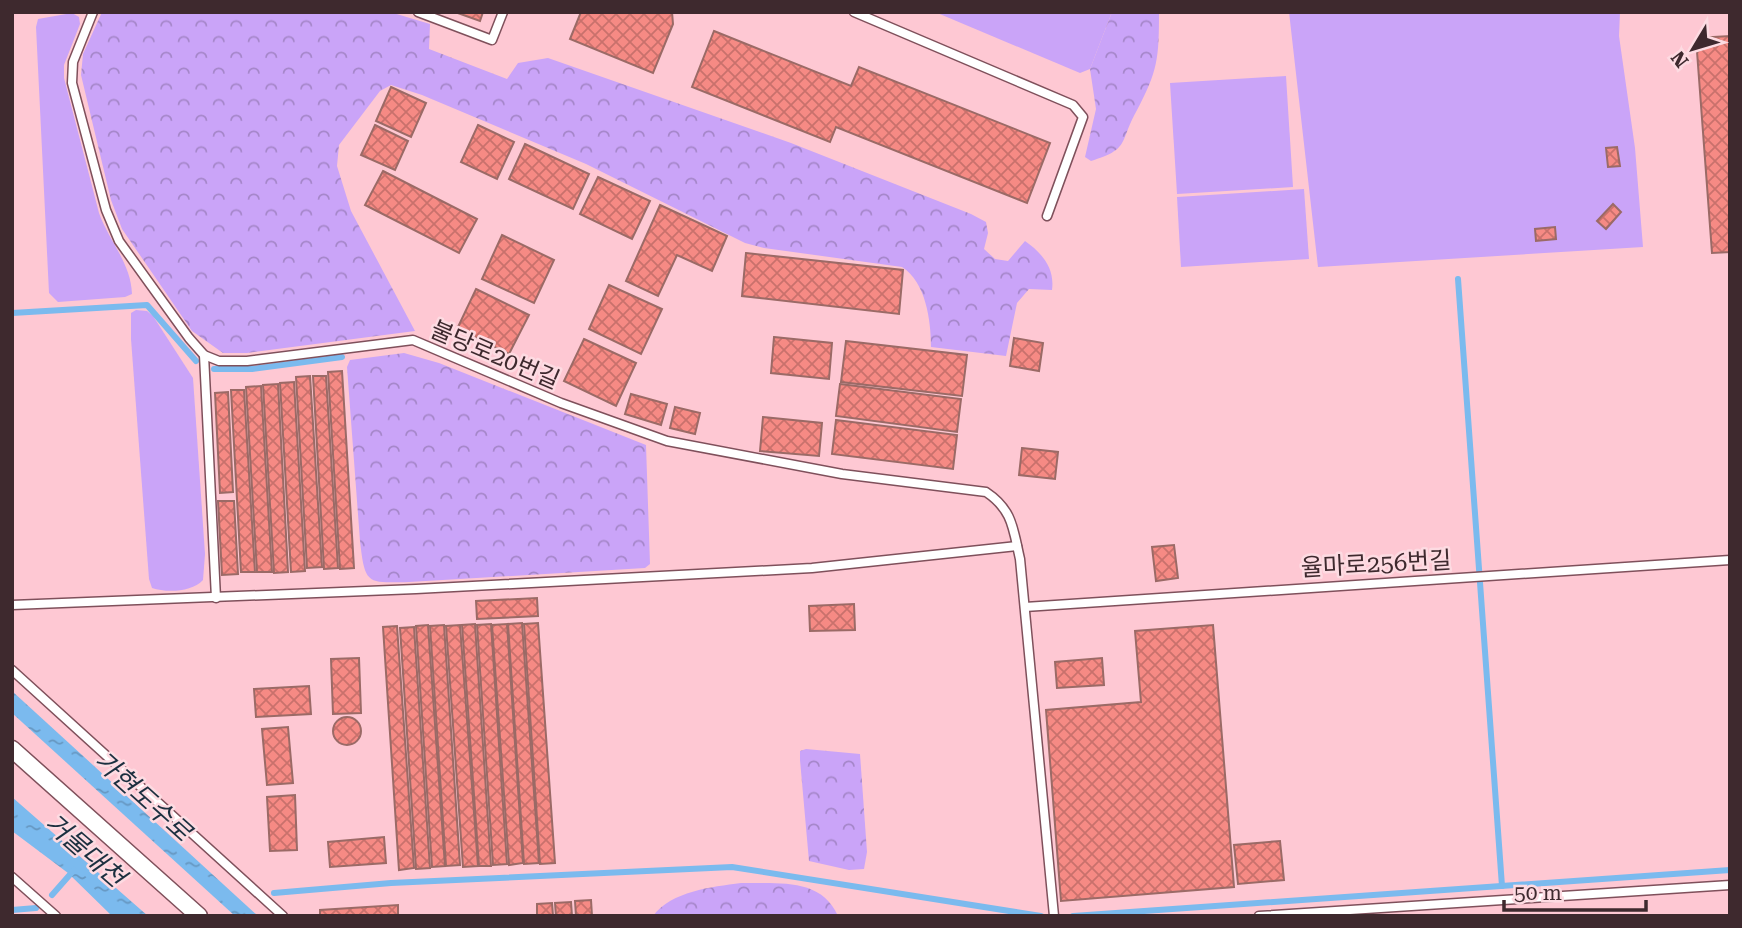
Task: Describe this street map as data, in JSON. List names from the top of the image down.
{
  "streets": {
    "lane": ["불당로20번길", "율마로256번길"]
  },
  "water": ["가현도수로", "거물대천"],
  "scale_bar": "50 m",
  "north": "bottom left"
}
